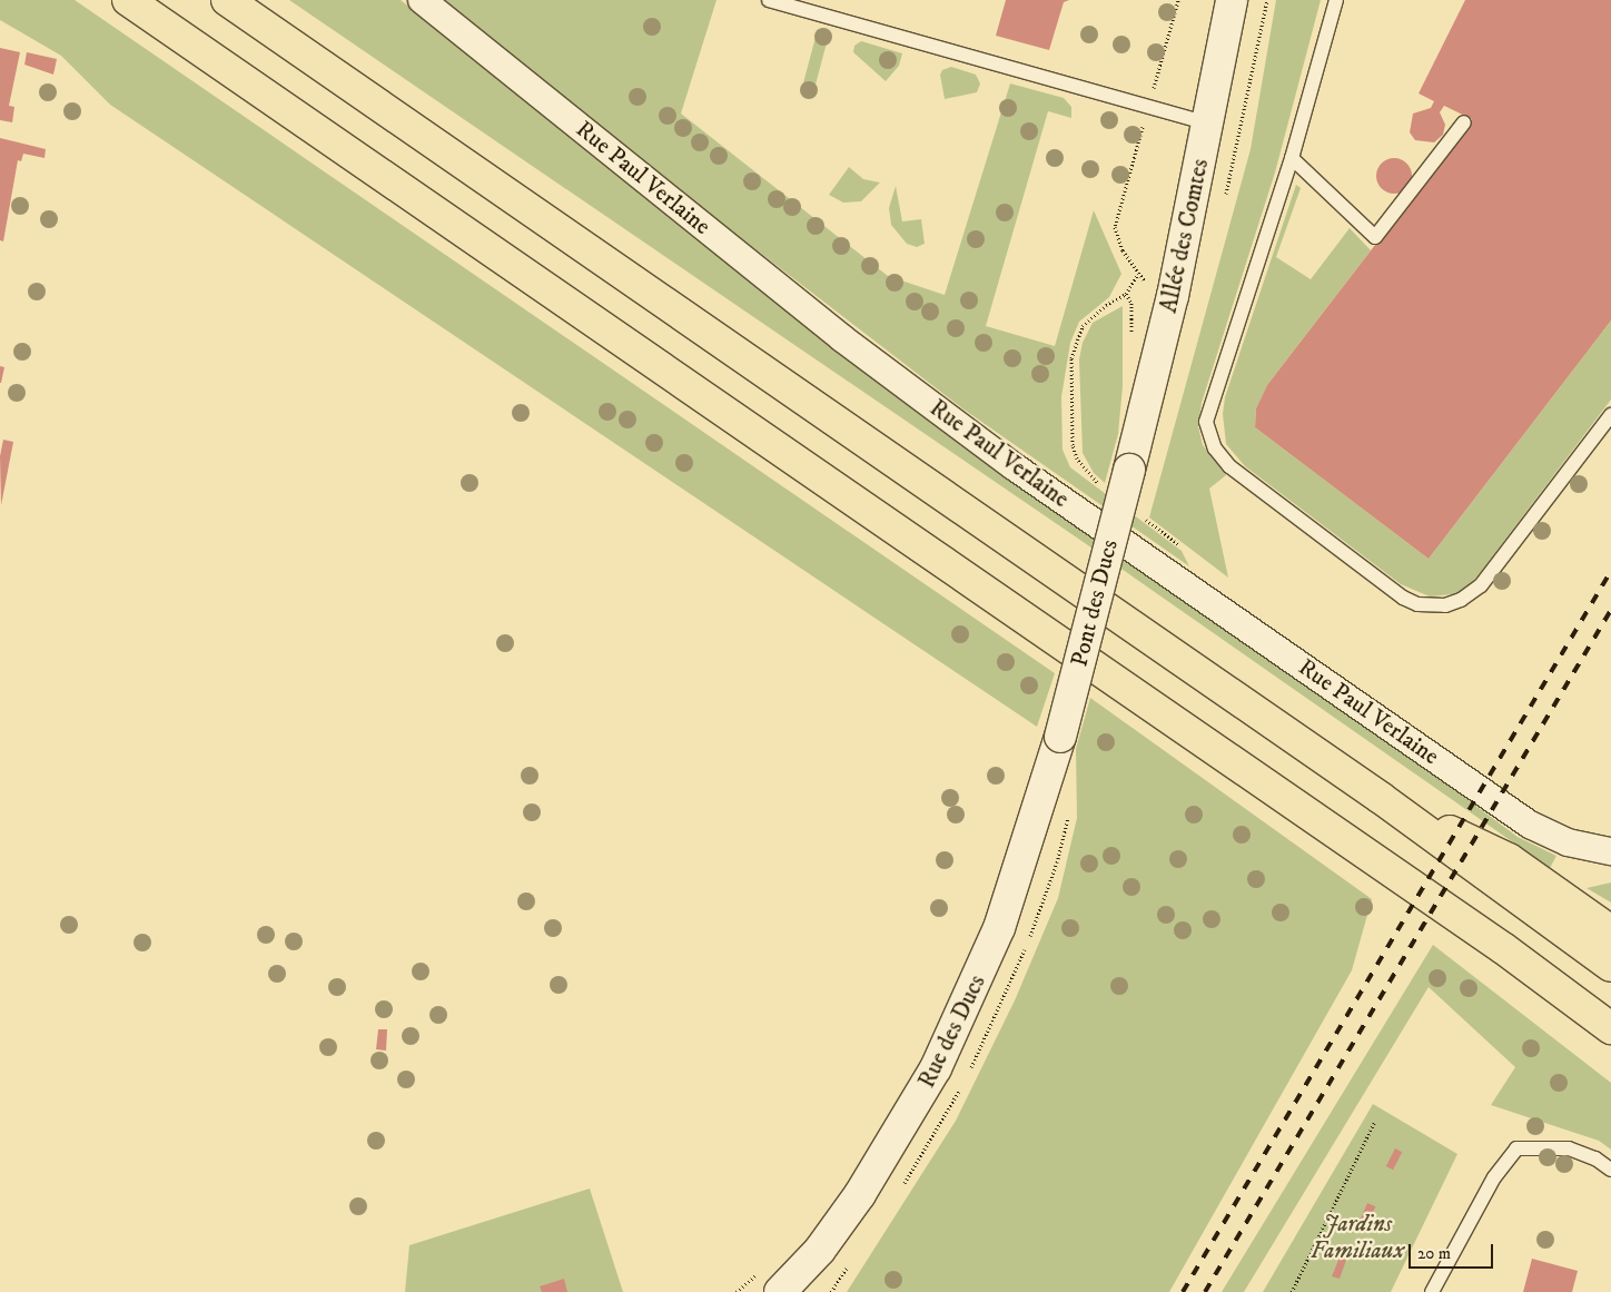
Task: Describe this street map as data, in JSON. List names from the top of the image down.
{
  "streets": {
    "street": [
      "Rue Paul Verlaine",
      "Allée des Comtes",
      "Pont des Ducs",
      "Rue des Ducs"
    ]
  },
  "crossings": [
    ["Allée des Comtes", "Pont des Ducs"],
    ["Pont des Ducs", "Rue des Ducs"]
  ],
  "parks": ["Jardins Familiaux"],
  "scale_bar": "20 m"
}
